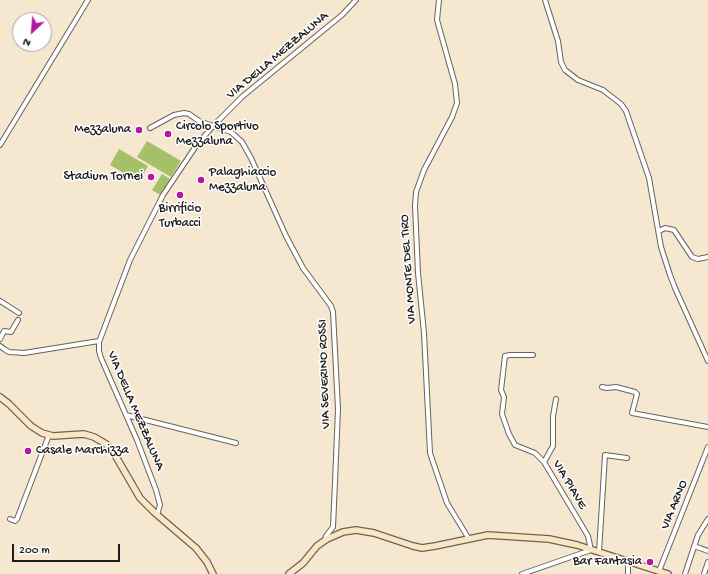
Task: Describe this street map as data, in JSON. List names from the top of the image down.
{
  "streets": {
    "street": [
      "VIA DELLA MEZZALUNA",
      "VIA MONTE DEL TIRO",
      "VIA SEVERINO ROSSI",
      "VIA PIAVE",
      "VIA ARNO"
    ]
  },
  "crossings": [
    ["VIA DELLA MEZZALUNA", "VIA SEVERINO ROSSI"]
  ],
  "places": [
    "Mezzaluna",
    "Circolo Sportivo Mezzaluna",
    "Stadium Tornei",
    "Palaghiaccio Mezzaluna",
    "Birrificio Turbacci",
    "Casale Marchizza",
    "Bar Fantasia"
  ],
  "scale_bar": "200 m",
  "north": "bottom left"
}
